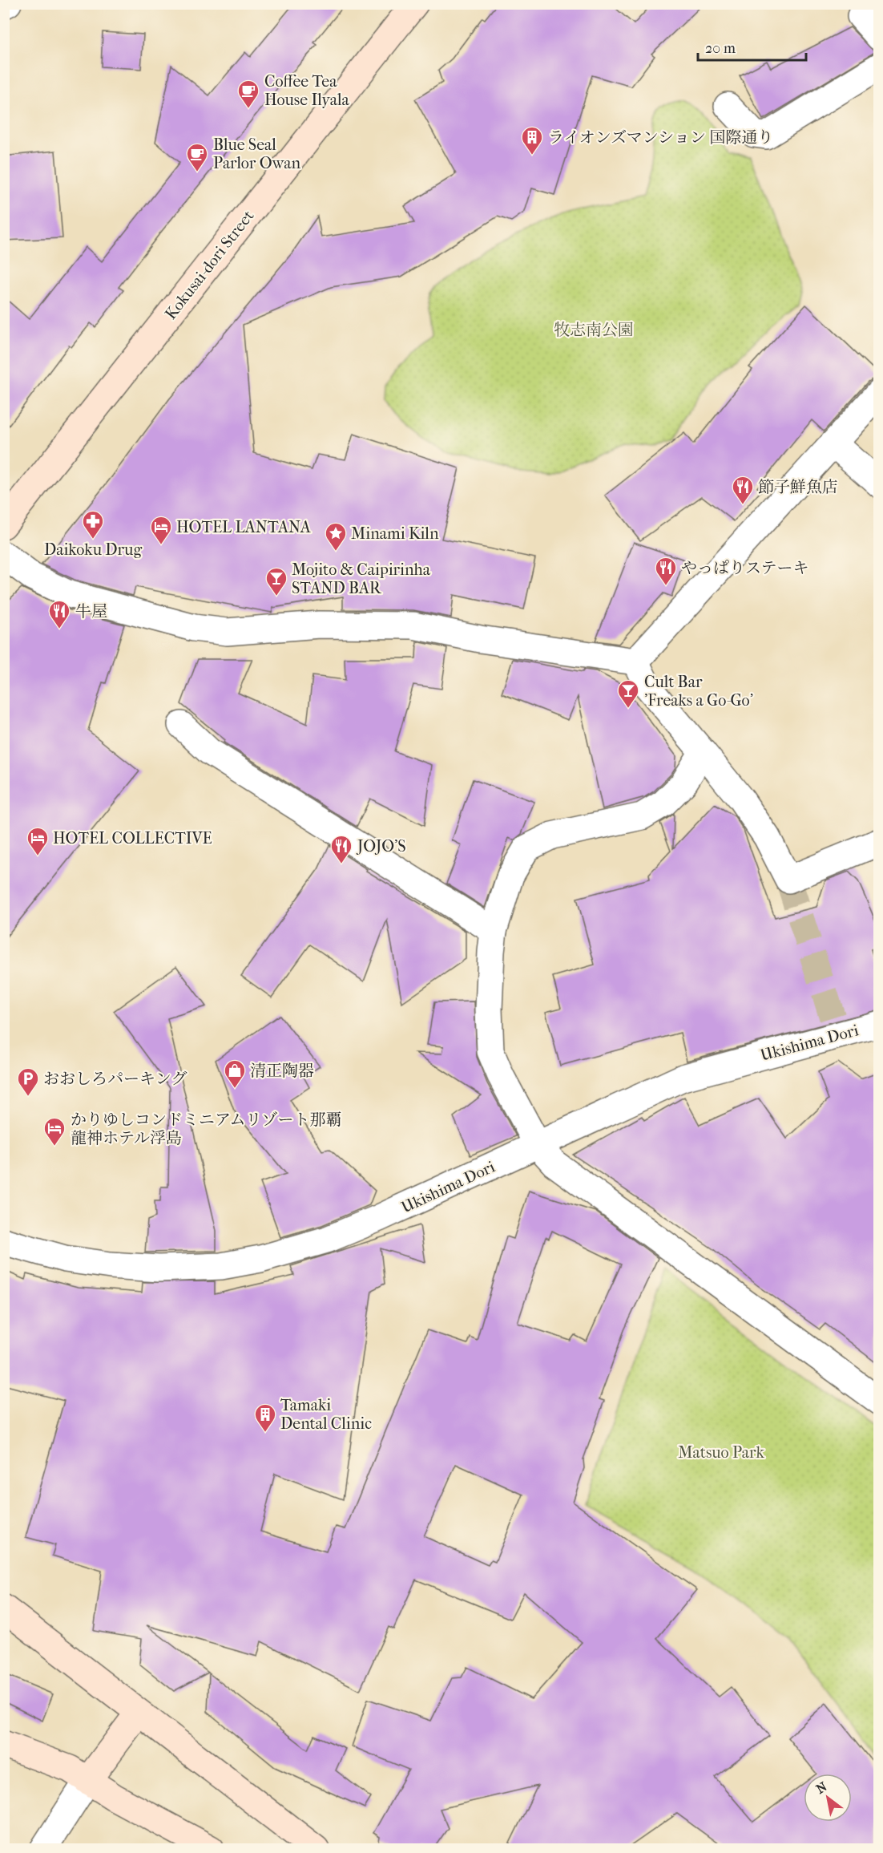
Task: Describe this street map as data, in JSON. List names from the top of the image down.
{
  "streets": {
    "street": ["Kokusai-dori Street", "Ukishima Dori"]
  },
  "parks": ["牧志南公園", "Matsuo Park"],
  "places": {
    "cafe": ["Coffee Tea House Ilyala", "Blue Seal Parlor Owan"],
    "building": ["ライオンズマンション 国際通り", "Tamaki Dental Clinic"],
    "restaurant": [
      "節子鮮魚店",
      "やっぱりステーキ",
      "牛屋",
      "JOJO'S"
    ],
    "pharmacy": ["Daikoku Drug"],
    "hotel": ["HOTEL LANTANA", "HOTEL COLLECTIVE", "かりゆしコンドミニアムリゾート那覇 龍神ホテル浮島"],
    "place": ["Minami Kiln"],
    "bar": ["Mojito & Caipirinha STAND BAR", "Cult Bar 'Freaks a Go-Go'"],
    "shop": ["清正陶器"],
    "parking": ["おおしろパーキング"]
  },
  "scale_bar": "20 m",
  "north": "top left"
}
